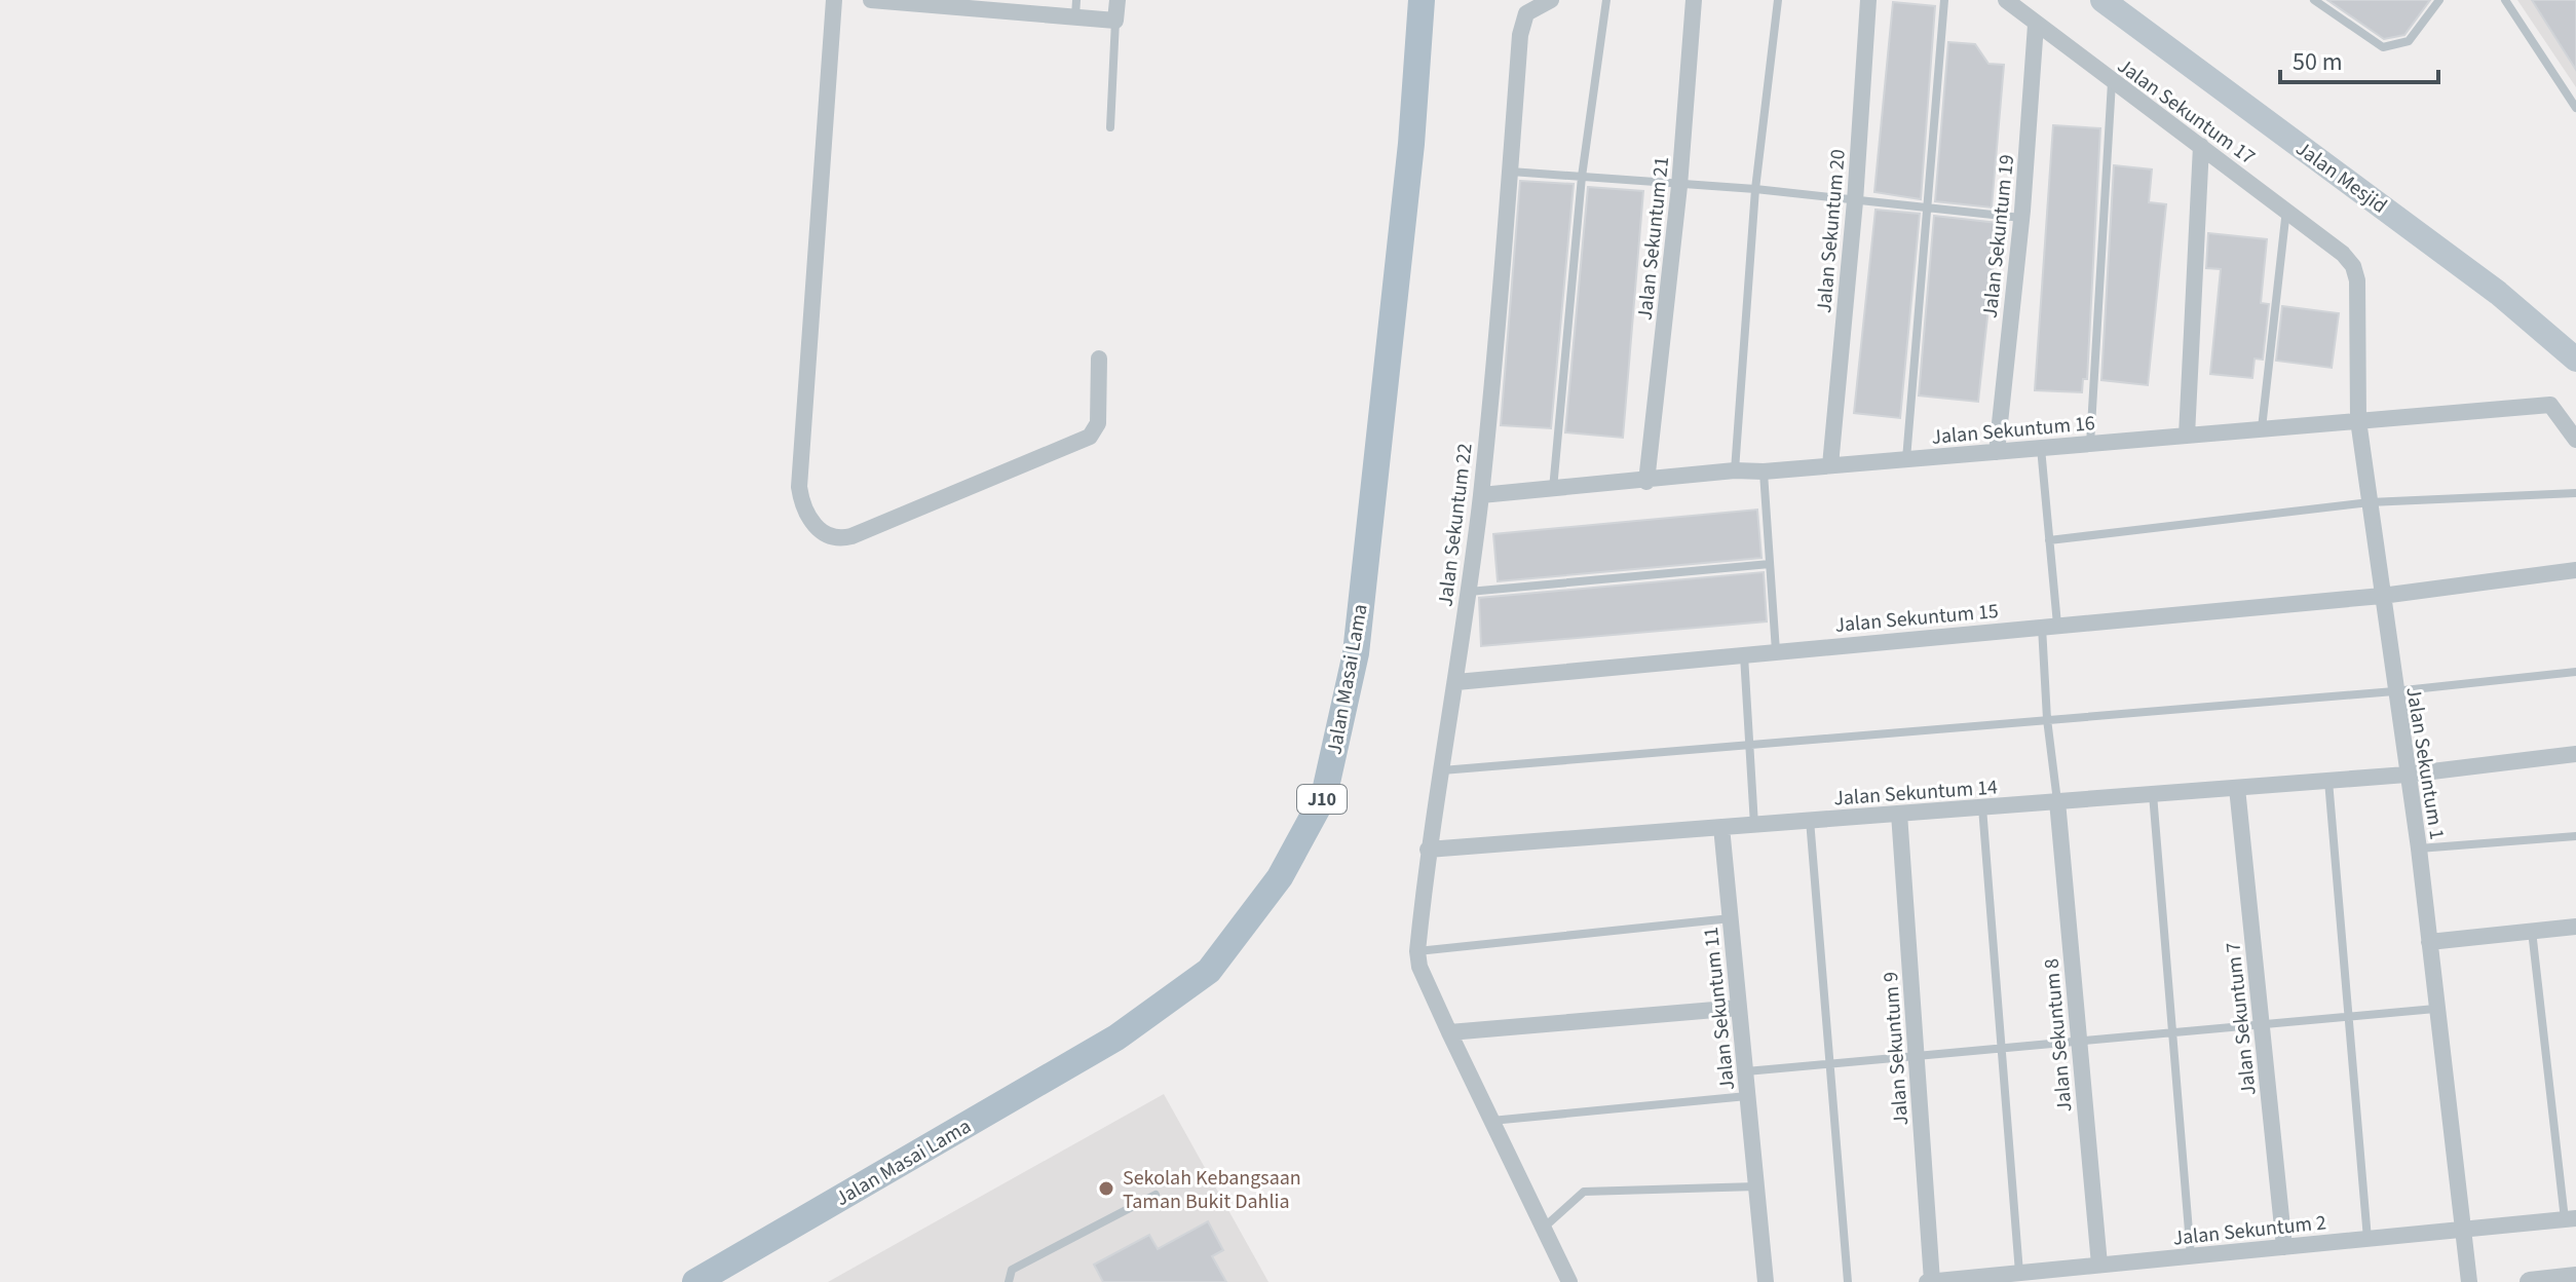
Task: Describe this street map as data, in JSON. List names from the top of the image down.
{
  "streets": {
    "main road": ["Jalan Mesjid", "Jalan Masai Lama", "J10"],
    "street": [
      "Jalan Sekuntum 17",
      "Jalan Sekuntum 20",
      "Jalan Sekuntum 19",
      "Jalan Sekuntum 21",
      "Jalan Sekuntum 16",
      "Jalan Sekuntum 22",
      "Jalan Sekuntum 15",
      "Jalan Sekuntum 1",
      "Jalan Sekuntum 14",
      "Jalan Sekuntum 11",
      "Jalan Sekuntum 7",
      "Jalan Sekuntum 8",
      "Jalan Sekuntum 9",
      "Jalan Sekuntum 2"
    ]
  },
  "crossings": [
    ["Jalan Sekuntum 17", "Jalan Sekuntum 19"],
    ["Jalan Sekuntum 17", "Jalan Sekuntum 1"],
    ["Jalan Sekuntum 20", "Jalan Sekuntum 16"],
    ["Jalan Sekuntum 19", "Jalan Sekuntum 16"],
    ["Jalan Sekuntum 21", "Jalan Sekuntum 16"],
    ["Jalan Sekuntum 16", "Jalan Sekuntum 22"],
    ["Jalan Sekuntum 16", "Jalan Sekuntum 1"],
    ["Jalan Sekuntum 22", "Jalan Sekuntum 15"],
    ["Jalan Sekuntum 22", "Jalan Sekuntum 14"],
    ["Jalan Sekuntum 15", "Jalan Sekuntum 1"],
    ["Jalan Sekuntum 1", "Jalan Sekuntum 14"],
    ["Jalan Sekuntum 1", "Jalan Sekuntum 2"],
    ["Jalan Sekuntum 14", "Jalan Sekuntum 11"],
    ["Jalan Sekuntum 14", "Jalan Sekuntum 7"],
    ["Jalan Sekuntum 14", "Jalan Sekuntum 8"],
    ["Jalan Sekuntum 14", "Jalan Sekuntum 9"],
    ["Jalan Sekuntum 7", "Jalan Sekuntum 2"],
    ["Jalan Sekuntum 8", "Jalan Sekuntum 2"],
    ["Jalan Sekuntum 9", "Jalan Sekuntum 2"]
  ],
  "places": ["Sekolah Kebangsaan Taman Bukit Dahlia"],
  "scale_bar": "50 m"
}
